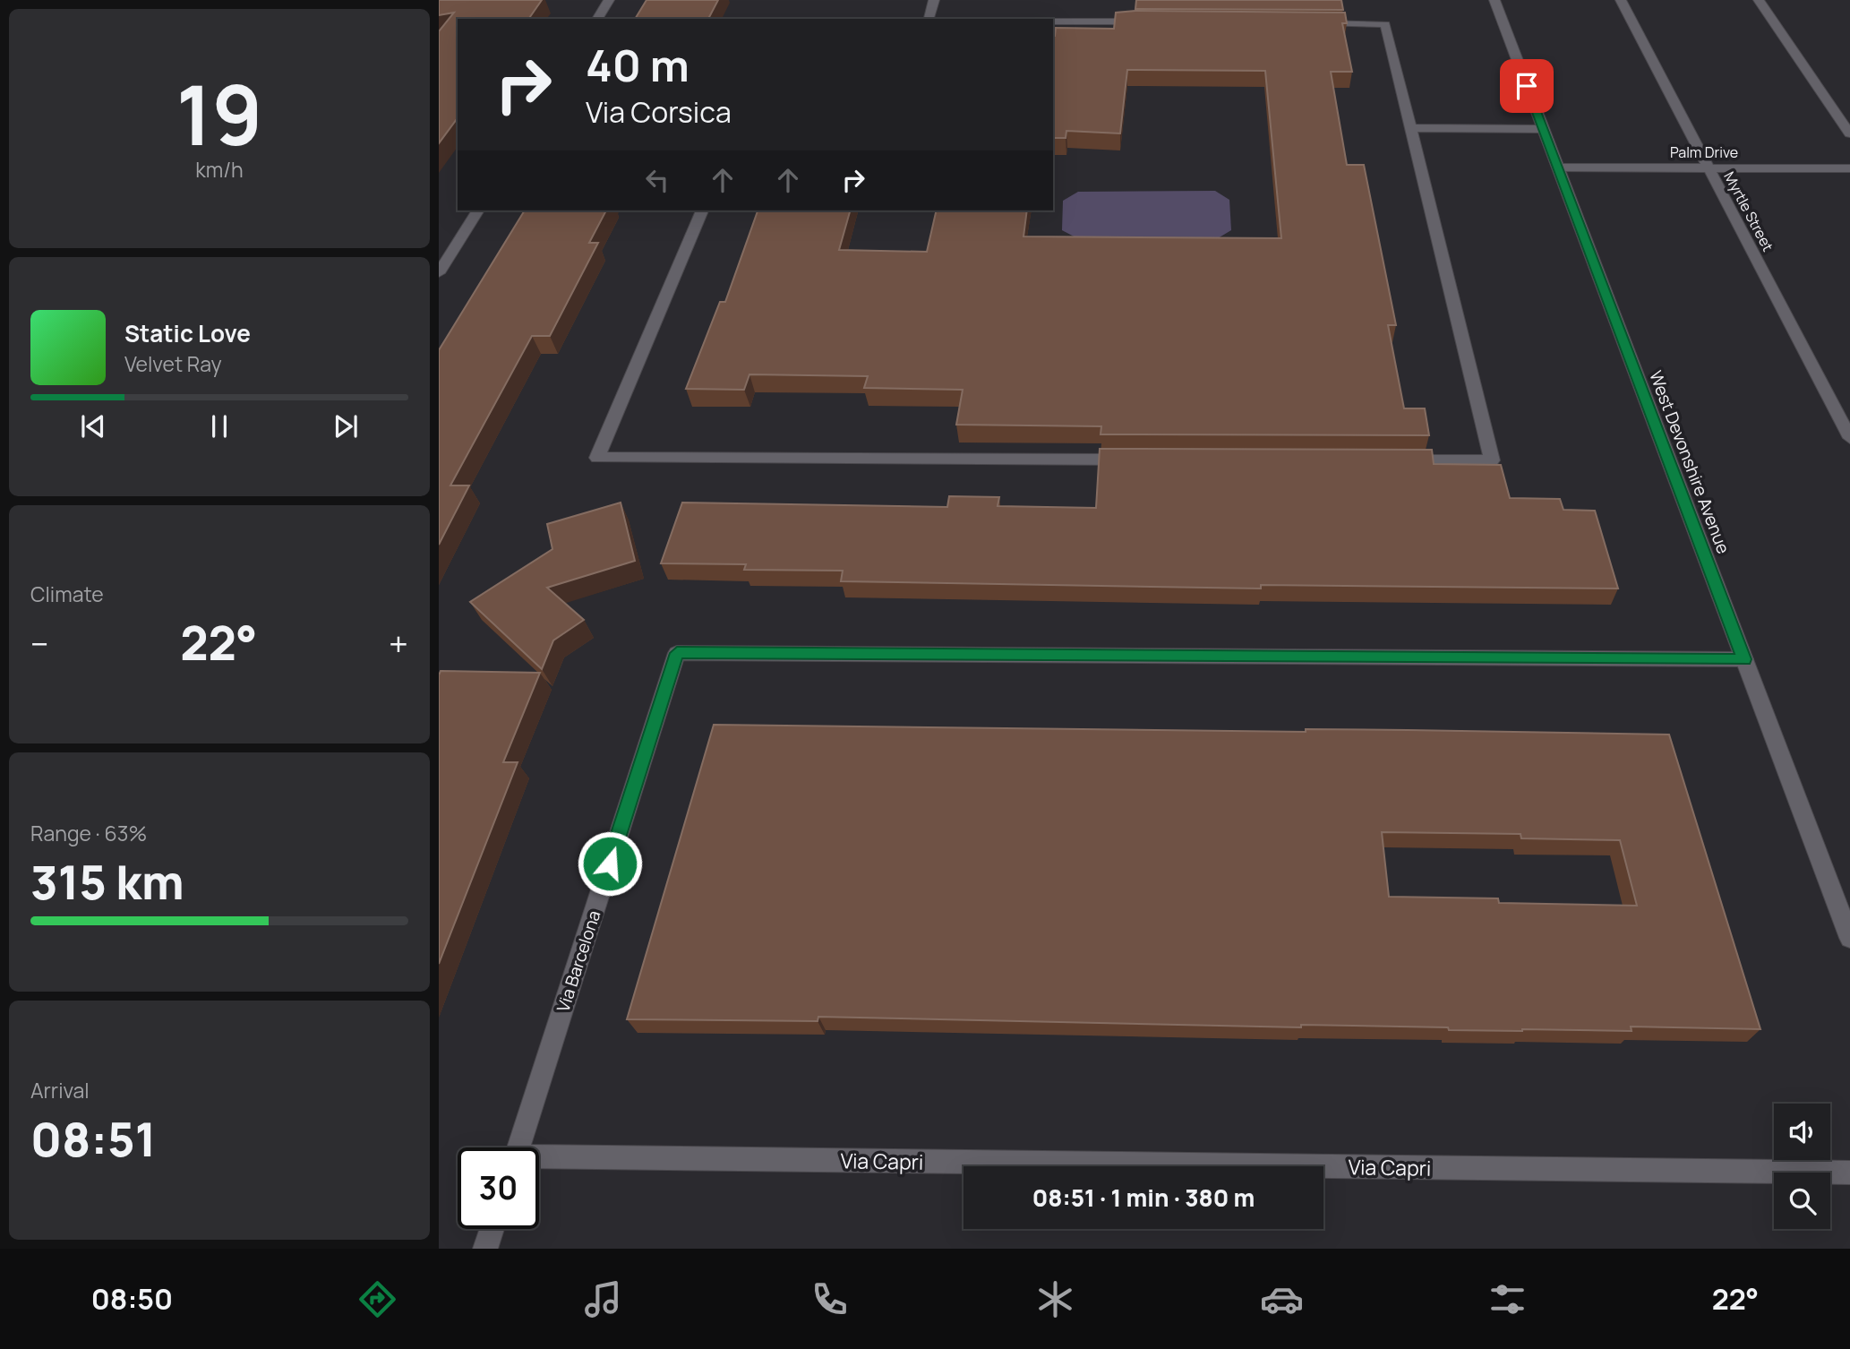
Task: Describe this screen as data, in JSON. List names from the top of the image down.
{
  "streets": {
    "street": [
      "Palm Drive",
      "Myrtle Street",
      "West Devonshire Avenue",
      "Via Barcelona",
      "Via Capri"
    ]
  },
  "crossings": [
    ["Palm Drive", "Myrtle Street"],
    ["Palm Drive", "West Devonshire Avenue"],
    ["West Devonshire Avenue", "Via Barcelona"]
  ],
  "page": {
    "tile": [
      ["19", "km/h"],
      "Climate",
      ["Range · 63%", "315 km"],
      ["Arrival", "08:51"]
    ],
    "turn": ["40 m", "Via Corsica"],
    "song": ["Static Love", "Velvet Ray"],
    "heat": ["−", "22°", "+"],
    "limit": "30",
    "trip": "08:51 · 1 min · 380 m",
    "tabs": ["08:50", "22°"]
  }
}
